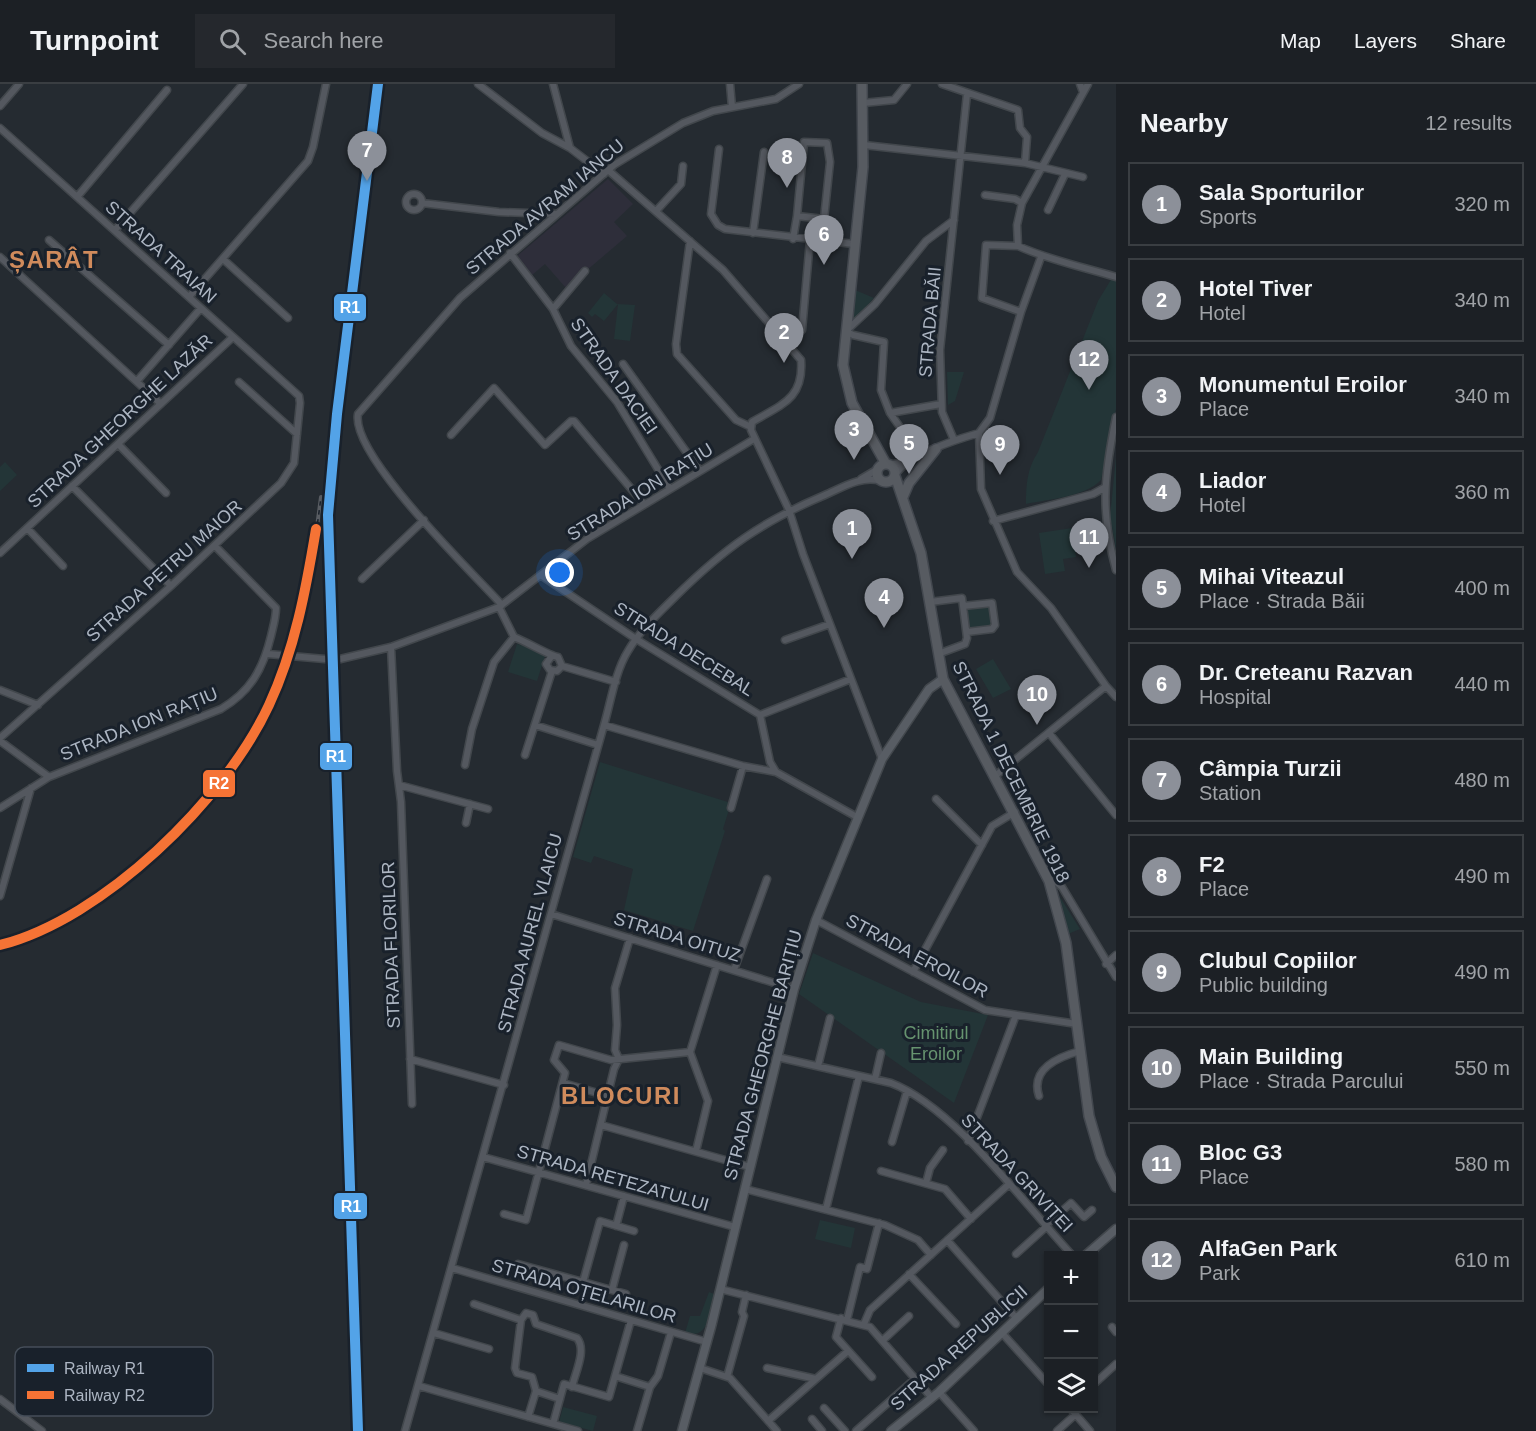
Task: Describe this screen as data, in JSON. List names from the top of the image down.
{
  "streets": {
    "main road": ["STRADA 1 DECEMBRIE 1918"],
    "street": [
      "STRADA AVRAM IANCU",
      "STRADA TRAIAN",
      "STRADA BĂII",
      "STRADA DACIEI",
      "STRADA GHEORGHE LAZĂR",
      "STRADA ION RAȚIU",
      "STRADA PETRU MAIOR",
      "STRADA DECEBAL",
      "STRADA AUREL VLAICU",
      "STRADA OITUZ",
      "STRADA FLORILOR",
      "STRADA EROILOR",
      "STRADA GHEORGHE BARIȚIU",
      "STRADA GRIVIȚEI",
      "STRADA RETEZATULUI",
      "STRADA OȚELARILOR",
      "STRADA REPUBLICII"
    ]
  },
  "crossings": [
    ["STRADA AVRAM IANCU", "STRADA DACIEI"],
    ["STRADA TRAIAN", "STRADA GHEORGHE LAZĂR"],
    ["STRADA TRAIAN", "STRADA PETRU MAIOR"],
    ["STRADA DACIEI", "STRADA ION RAȚIU"],
    ["STRADA ION RAȚIU", "STRADA DECEBAL"],
    ["STRADA ION RAȚIU", "STRADA FLORILOR"],
    ["STRADA DECEBAL", "STRADA AUREL VLAICU"],
    ["STRADA 1 DECEMBRIE 1918", "STRADA AUREL VLAICU"],
    ["STRADA 1 DECEMBRIE 1918", "STRADA EROILOR"],
    ["STRADA 1 DECEMBRIE 1918", "STRADA GHEORGHE BARIȚIU"],
    ["STRADA AUREL VLAICU", "STRADA OITUZ"],
    ["STRADA AUREL VLAICU", "STRADA RETEZATULUI"],
    ["STRADA AUREL VLAICU", "STRADA OȚELARILOR"],
    ["STRADA OITUZ", "STRADA GHEORGHE BARIȚIU"],
    ["STRADA EROILOR", "STRADA GHEORGHE BARIȚIU"],
    ["STRADA GHEORGHE BARIȚIU", "STRADA GRIVIȚEI"],
    ["STRADA GHEORGHE BARIȚIU", "STRADA RETEZATULUI"],
    ["STRADA GHEORGHE BARIȚIU", "STRADA OȚELARILOR"]
  ],
  "districts": ["ȘARÂT", "BLOCURI"],
  "parks": ["Cimitirul Eroilor"],
  "lines": ["rail line R1", "rail line R2"],
  "legend": ["Railway R1", "Railway R2"],
  "page": {
    "header": "Turnpoint",
    "search": "Search here",
    "nav": ["Map", "Layers", "Share"],
    "heading": ["Nearby", "12 results"],
    "pins": [
      "7",
      "8",
      "6",
      "2",
      "12",
      "3",
      "5",
      "9",
      "1",
      "11",
      "4",
      "10"
    ],
    "list": [
      {
        "mark": "1",
        "name": "Sala Sporturilor",
        "note": "Sports",
        "value": "320 m"
      },
      {
        "mark": "2",
        "name": "Hotel Tiver",
        "note": "Hotel",
        "value": "340 m"
      },
      {
        "mark": "3",
        "name": "Monumentul Eroilor",
        "note": "Place",
        "value": "340 m"
      },
      {
        "mark": "4",
        "name": "Liador",
        "note": "Hotel",
        "value": "360 m"
      },
      {
        "mark": "5",
        "name": "Mihai Viteazul",
        "note": "Place · Strada Băii",
        "value": "400 m"
      },
      {
        "mark": "6",
        "name": "Dr. Creteanu Razvan",
        "note": "Hospital",
        "value": "440 m"
      },
      {
        "mark": "7",
        "name": "Câmpia Turzii",
        "note": "Station",
        "value": "480 m"
      },
      {
        "mark": "8",
        "name": "F2",
        "note": "Place",
        "value": "490 m"
      },
      {
        "mark": "9",
        "name": "Clubul Copiilor",
        "note": "Public building",
        "value": "490 m"
      },
      {
        "mark": "10",
        "name": "Main Building",
        "note": "Place · Strada Parcului",
        "value": "550 m"
      },
      {
        "mark": "11",
        "name": "Bloc G3",
        "note": "Place",
        "value": "580 m"
      },
      {
        "mark": "12",
        "name": "AlfaGen Park",
        "note": "Park",
        "value": "610 m"
      }
    ],
    "map_buttons": ["+", "−"]
  }
}
